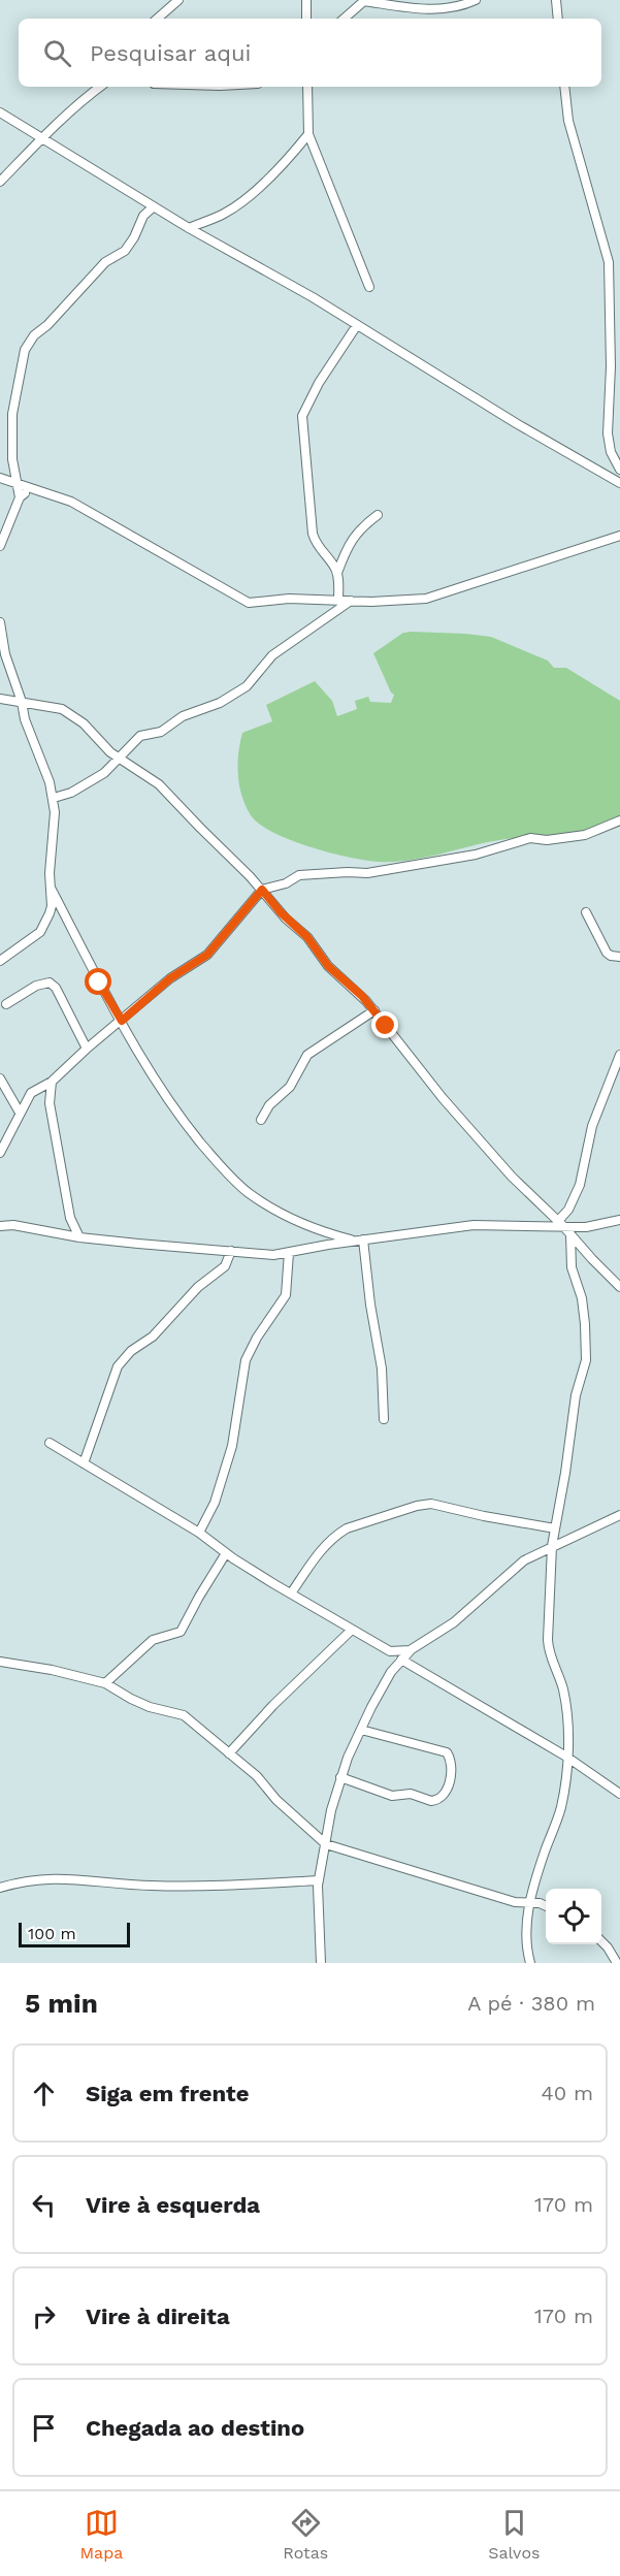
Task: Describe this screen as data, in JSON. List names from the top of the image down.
{
  "scale_bar": "100 m",
  "page": {
    "search": "Pesquisar aqui",
    "scale": "100 m",
    "heading": ["5 min", "A pé · 380 m"],
    "list": [
      ["Siga em frente", "40 m"],
      ["Vire à esquerda", "170 m"],
      ["Vire à direita", "170 m"],
      "Chegada ao destino"
    ],
    "nav": ["Mapa", "Rotas", "Salvos"]
  }
}
